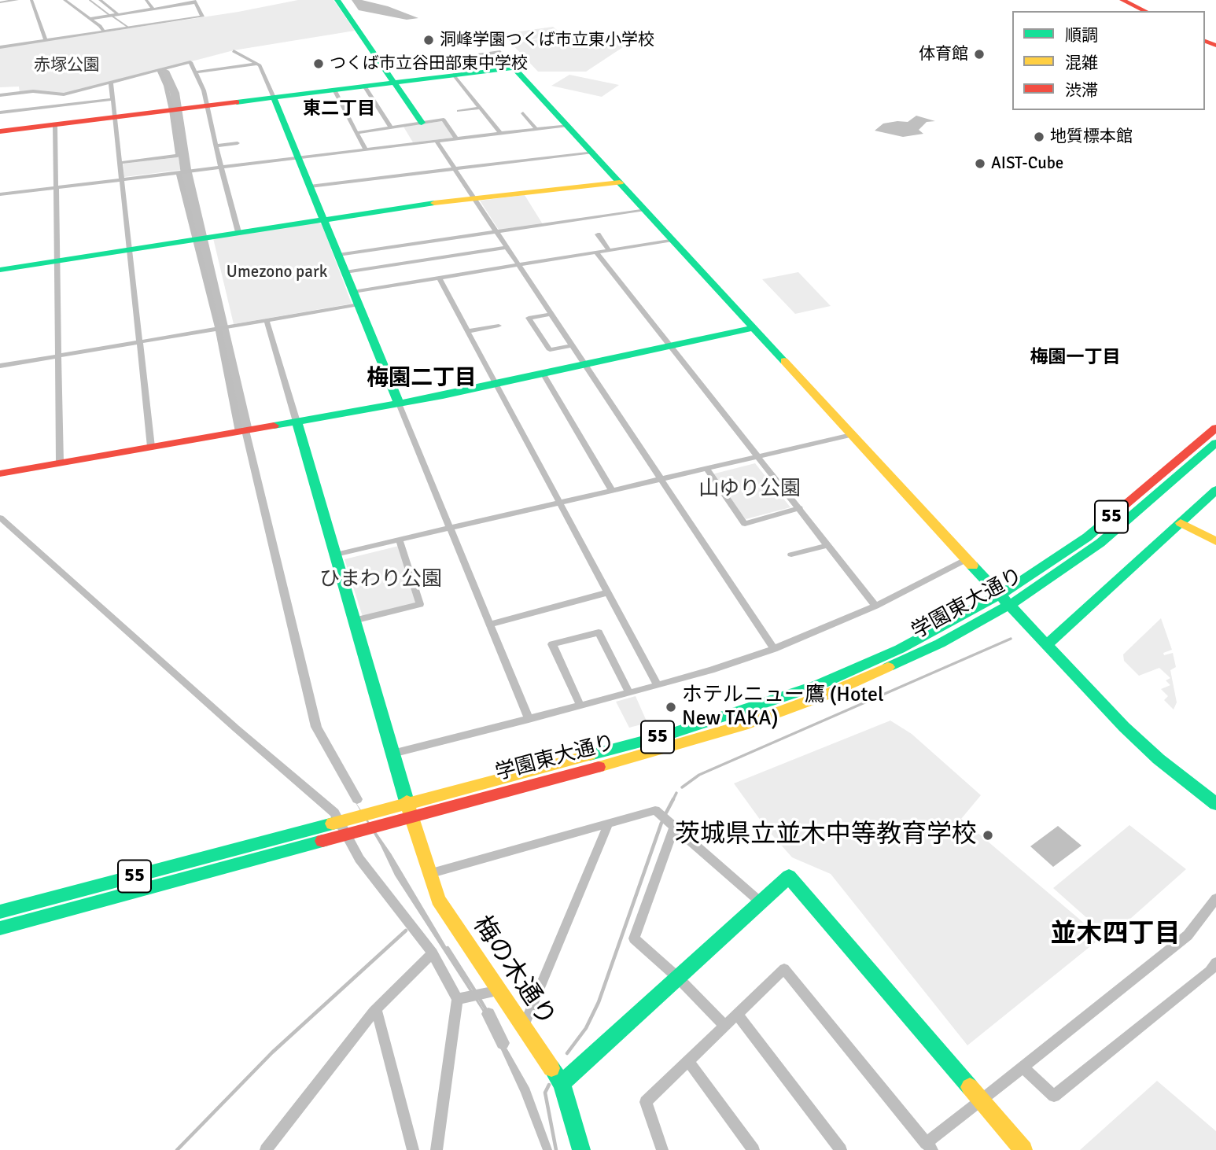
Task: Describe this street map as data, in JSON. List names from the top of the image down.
{
  "streets": {
    "street": ["55", "学園東大通り", "梅の木通り"]
  },
  "crossings": [
    ["学園東大通り", "梅の木通り"]
  ],
  "districts": [
    "東二丁目",
    "梅園一丁目",
    "梅園二丁目",
    "並木四丁目"
  ],
  "parks": [
    "赤塚公園",
    "Umezono park",
    "山ゆり公園",
    "ひまわり公園"
  ],
  "places": [
    "洞峰学園つくば市立東小学校",
    "体育館",
    "つくば市立谷田部東中学校",
    "地質標本館",
    "AIST-Cube",
    "ホテルニュー鷹 (Hotel New TAKA)",
    "茨城県立並木中等教育学校"
  ],
  "legend": ["順調", "混雑", "渋滞"]
}
